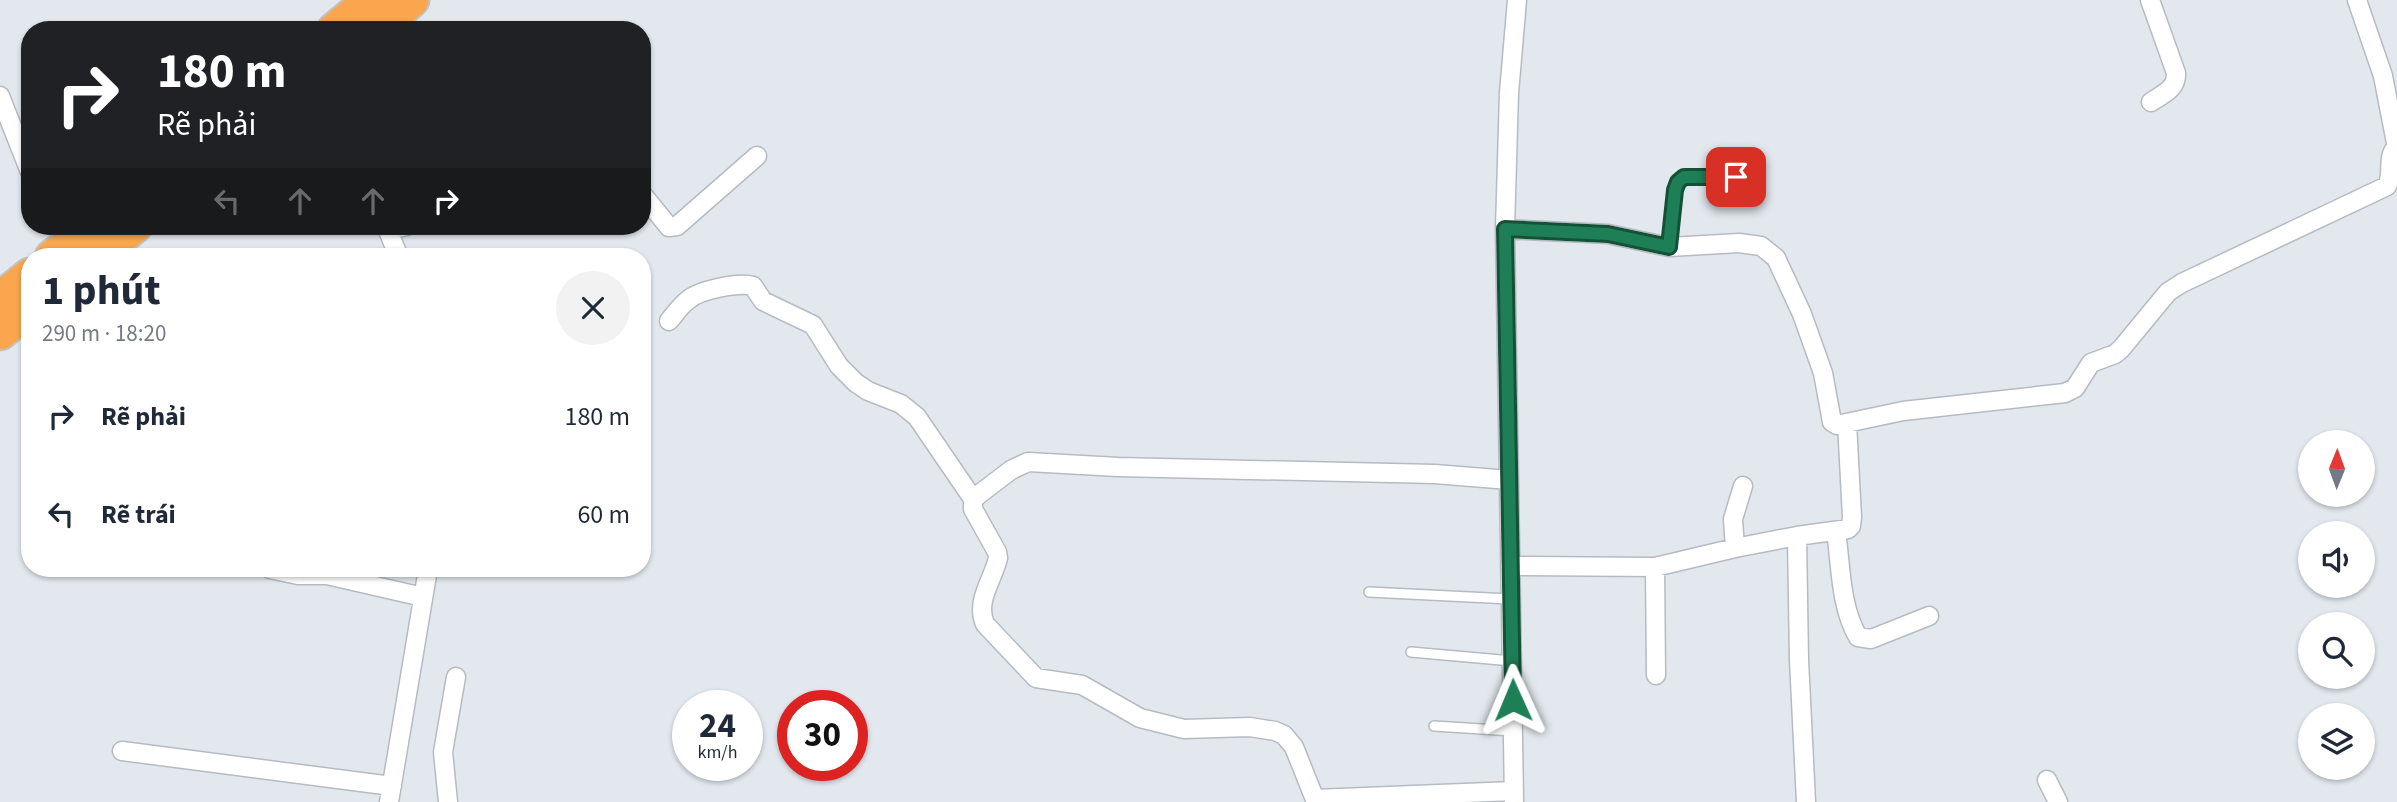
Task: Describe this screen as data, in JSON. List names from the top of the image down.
{
  "north": "top",
  "page": {
    "turn": ["180 m", "Rẽ phải"],
    "heading": ["1 phút", "290 m · 18:20"],
    "list": [
      {
        "name": "Rẽ phải",
        "value": "180 m"
      },
      {
        "name": "Rẽ trái",
        "value": "60 m"
      }
    ],
    "speed": "24 km/h",
    "limit": "30"
  }
}
